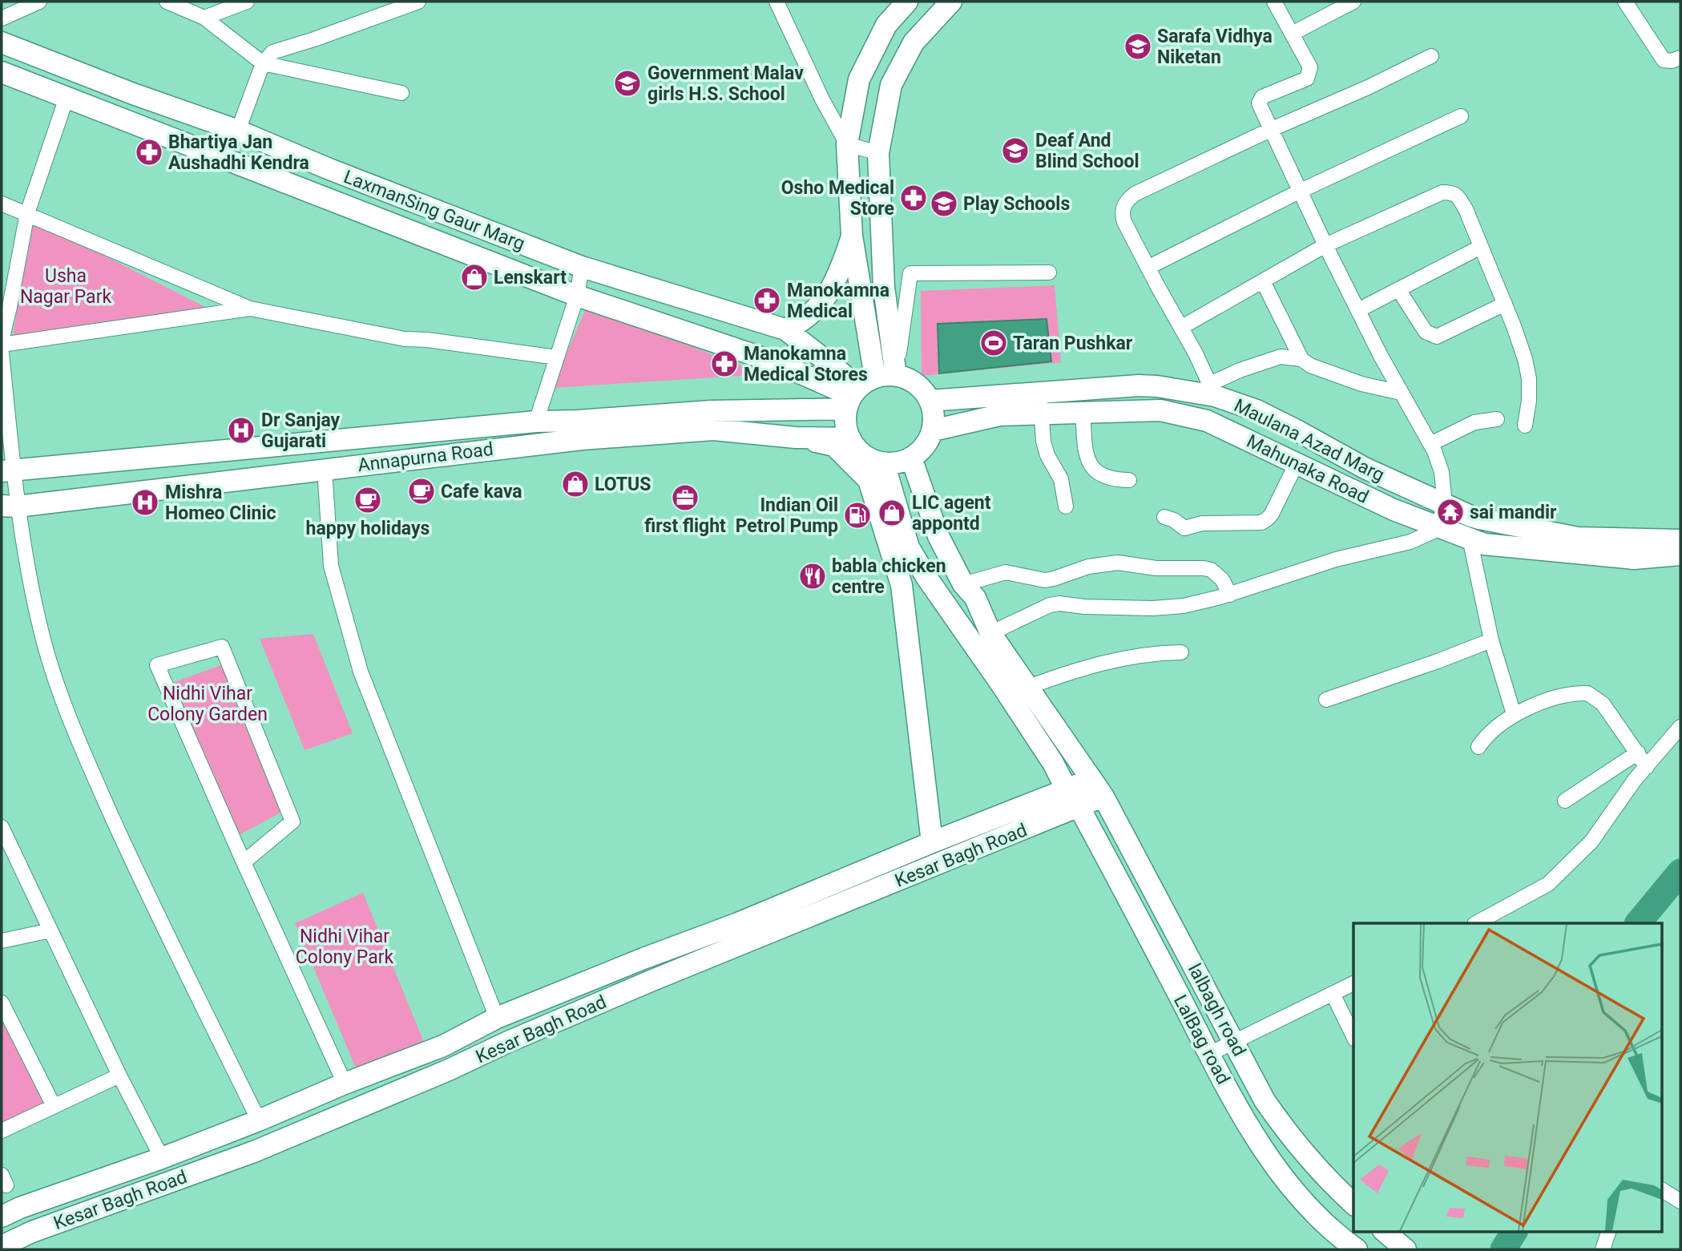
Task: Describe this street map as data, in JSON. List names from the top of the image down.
{
  "streets": {
    "main road": [
      "LaxmanSing Gaur Marg",
      "Maulana Azad Marg",
      "Annapurna Road",
      "Mahunaka Road",
      "Kesar Bagh Road",
      "lalbagh road",
      "LalBag road"
    ]
  },
  "crossings": [
    ["LaxmanSing Gaur Marg", "Maulana Azad Marg"],
    ["LaxmanSing Gaur Marg", "Annapurna Road"],
    ["LaxmanSing Gaur Marg", "Mahunaka Road"],
    ["Maulana Azad Marg", "Annapurna Road"],
    ["Maulana Azad Marg", "Mahunaka Road"],
    ["Annapurna Road", "Mahunaka Road"],
    ["Kesar Bagh Road", "lalbagh road"],
    ["Kesar Bagh Road", "LalBag road"]
  ],
  "parks": ["Usha Nagar Park", "Nidhi Vihar Colony Garden", "Nidhi Vihar Colony Park"],
  "places": {
    "school or university": [
      "Sarafa Vidhya Niketan",
      "Government Malav girls H.S. School",
      "Deaf And Blind School",
      "Play Schools"
    ],
    "pharmacy": [
      "Bhartiya Jan Aushadhi Kendra",
      "Osho Medical Store",
      "Manokamna Medical",
      "Manokamna Medical Stores"
    ],
    "shop": ["Lenskart", "LOTUS", "LIC agent appontd"],
    "sports": ["Taran Pushkar"],
    "hospital": ["Dr Sanjay Gujarati", "Mishra Homeo Clinic"],
    "cafe": ["Cafe kava", "happy holidays"],
    "office": ["first flight"],
    "temple": ["sai mandir"],
    "fuel station": ["Indian Oil Petrol Pump"],
    "restaurant": ["babla chicken centre"]
  }
}
